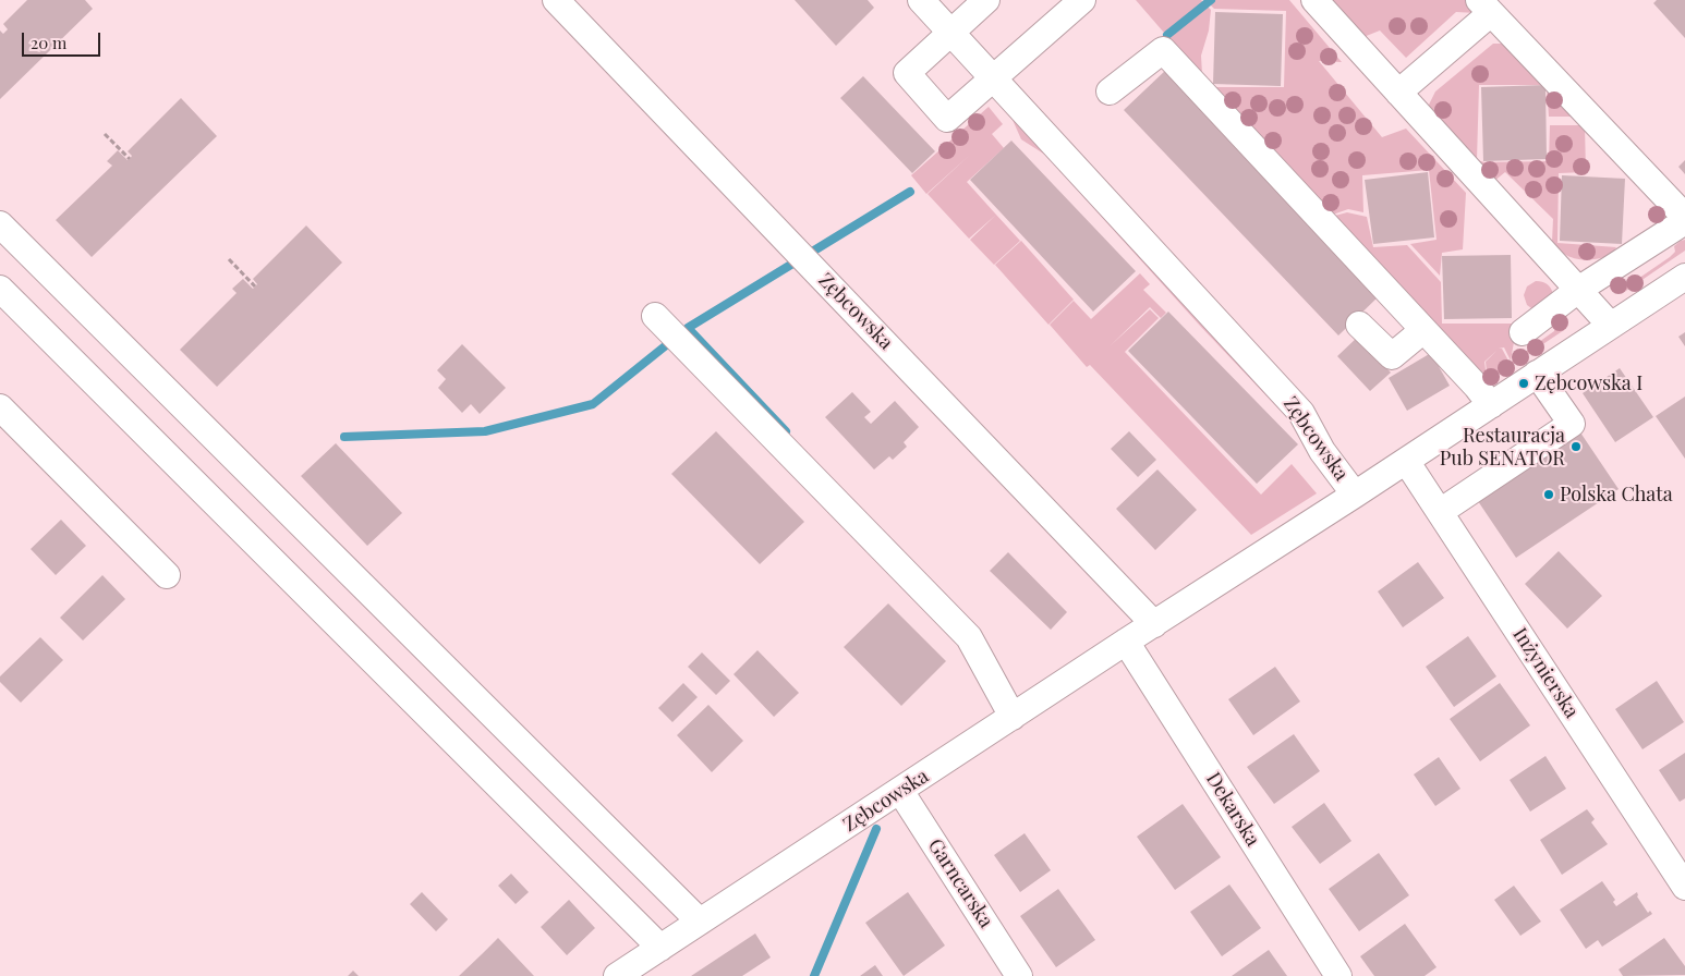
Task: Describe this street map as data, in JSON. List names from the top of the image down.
{
  "streets": {
    "street": [
      "Zębcowska",
      "Inżynierska",
      "Dekarska",
      "Garncarska"
    ]
  },
  "crossings": [
    ["Zębcowska", "Inżynierska"],
    ["Zębcowska", "Dekarska"],
    ["Zębcowska", "Garncarska"]
  ],
  "places": ["Zębcowska I", "Restauracja Pub SENATOR", "Polska Chata"],
  "scale_bar": "20 m"
}
